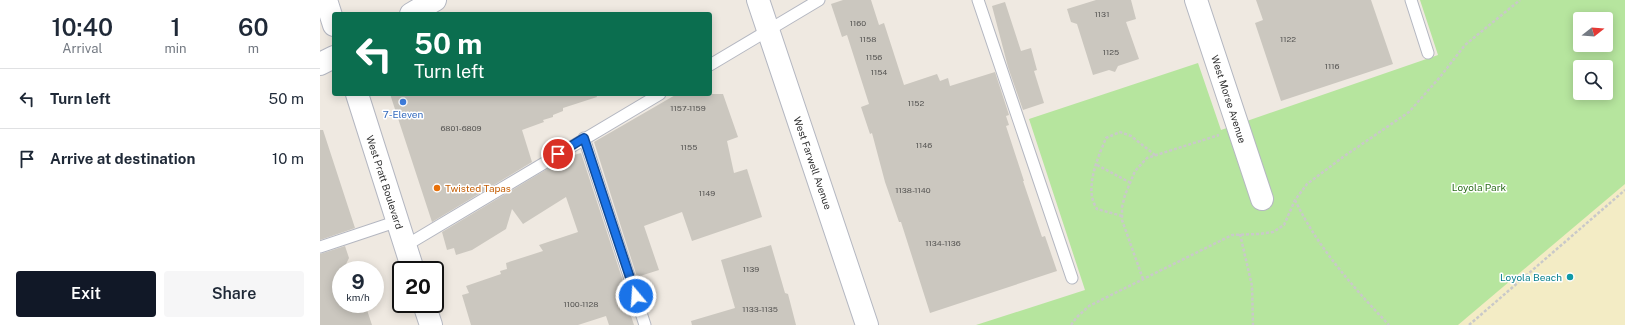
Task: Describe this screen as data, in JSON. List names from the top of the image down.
{
  "streets": {
    "street": ["West Morse Avenue", "West Farwell Avenue", "West Pratt Boulevard"]
  },
  "parks": ["Loyola Park"],
  "places": ["7-Eleven", "Twisted Tapas", "Loyola Beach"],
  "house_numbers": [
    "1131",
    "1160",
    "1158",
    "1122",
    "1125",
    "1156",
    "1116",
    "1154",
    "1152",
    "1157-1159",
    "6801-6809",
    "1146",
    "1155",
    "1138-1140",
    "1149",
    "1134-1136",
    "1139",
    "1100-1128",
    "1133-1135"
  ],
  "north": "right",
  "page": {
    "eta": [
      "10:40",
      "Arrival",
      "1",
      "min",
      "60",
      "m"
    ],
    "turn": ["50 m", "Turn left"],
    "list": [
      {
        "name": "Turn left",
        "value": "50 m"
      },
      {
        "name": "Arrive at destination",
        "value": "10 m"
      }
    ],
    "speed": "9 km/h",
    "limit": "20",
    "buttons": ["Exit", "Share"]
  }
}
